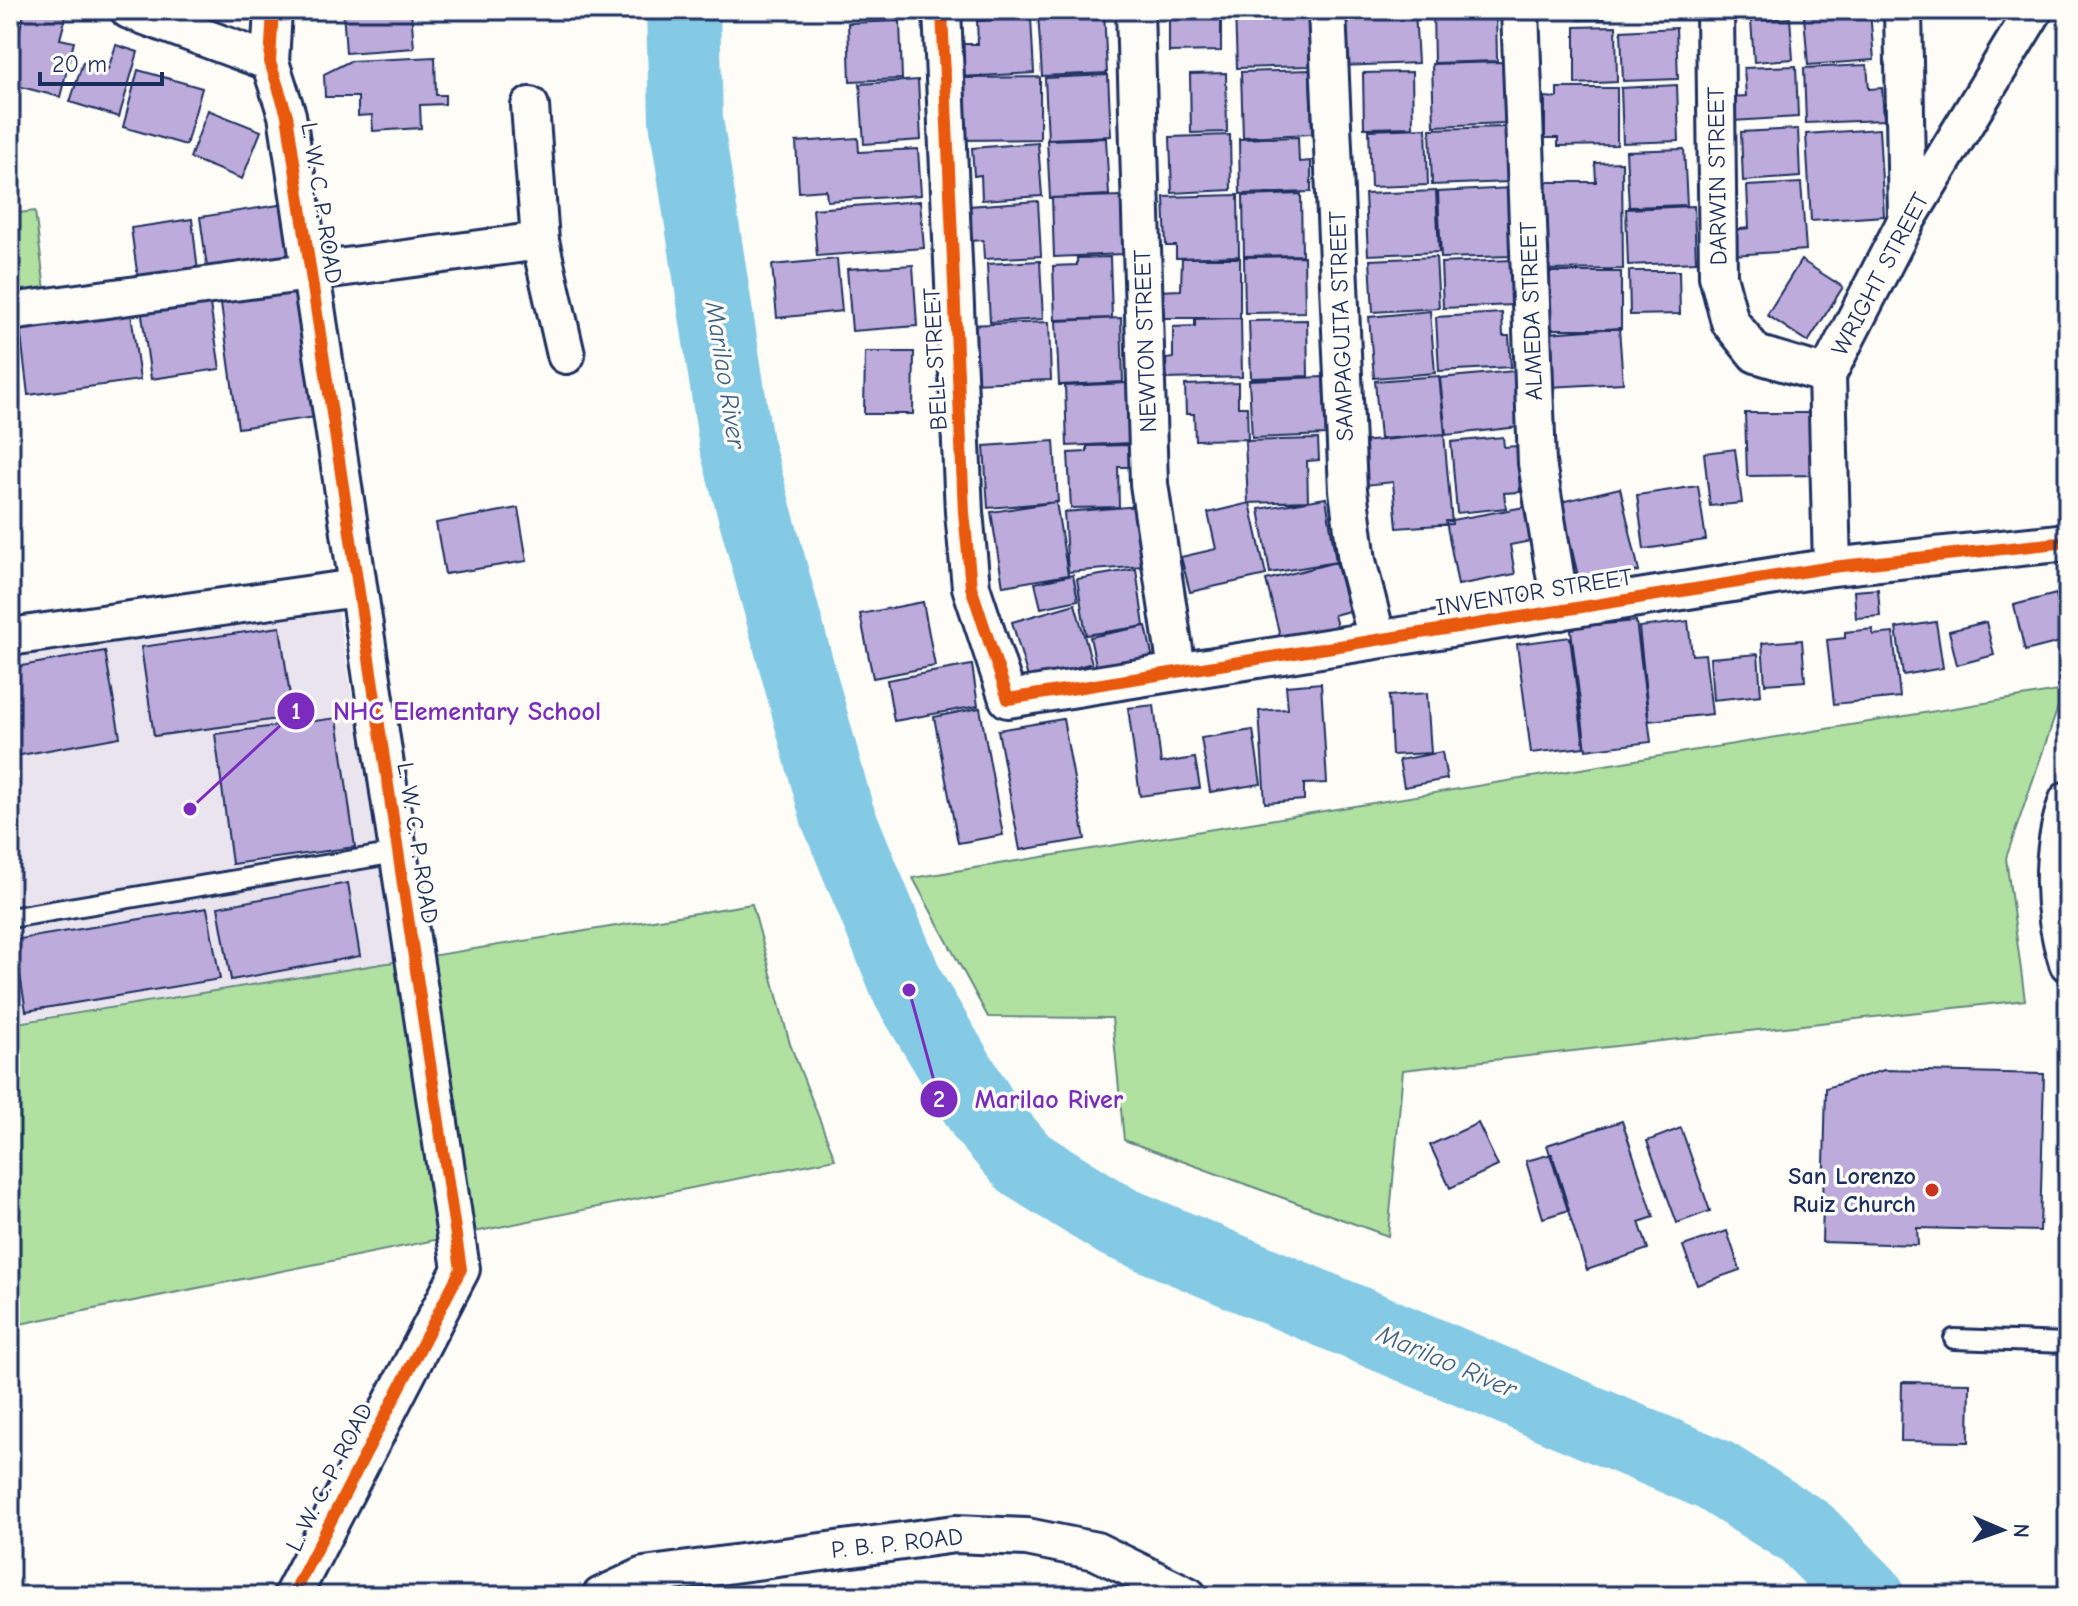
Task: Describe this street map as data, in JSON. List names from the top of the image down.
{
  "streets": {
    "street": [
      "DARWIN STREET",
      "L. W. C. P. ROAD",
      "WRIGHT STREET",
      "ALMEDA STREET",
      "SAMPAGUITA STREET",
      "NEWTON STREET",
      "BELL STREET",
      "INVENTOR STREET",
      "P. B. P. ROAD"
    ]
  },
  "crossings": [
    ["DARWIN STREET", "WRIGHT STREET"],
    ["WRIGHT STREET", "INVENTOR STREET"],
    ["ALMEDA STREET", "INVENTOR STREET"],
    ["SAMPAGUITA STREET", "INVENTOR STREET"],
    ["NEWTON STREET", "INVENTOR STREET"],
    ["BELL STREET", "INVENTOR STREET"]
  ],
  "water": ["Marilao River"],
  "places": ["NHC Elementary School", "Marilao River", "San Lorenzo Ruiz Church"],
  "scale_bar": "20 m",
  "north": "right"
}
